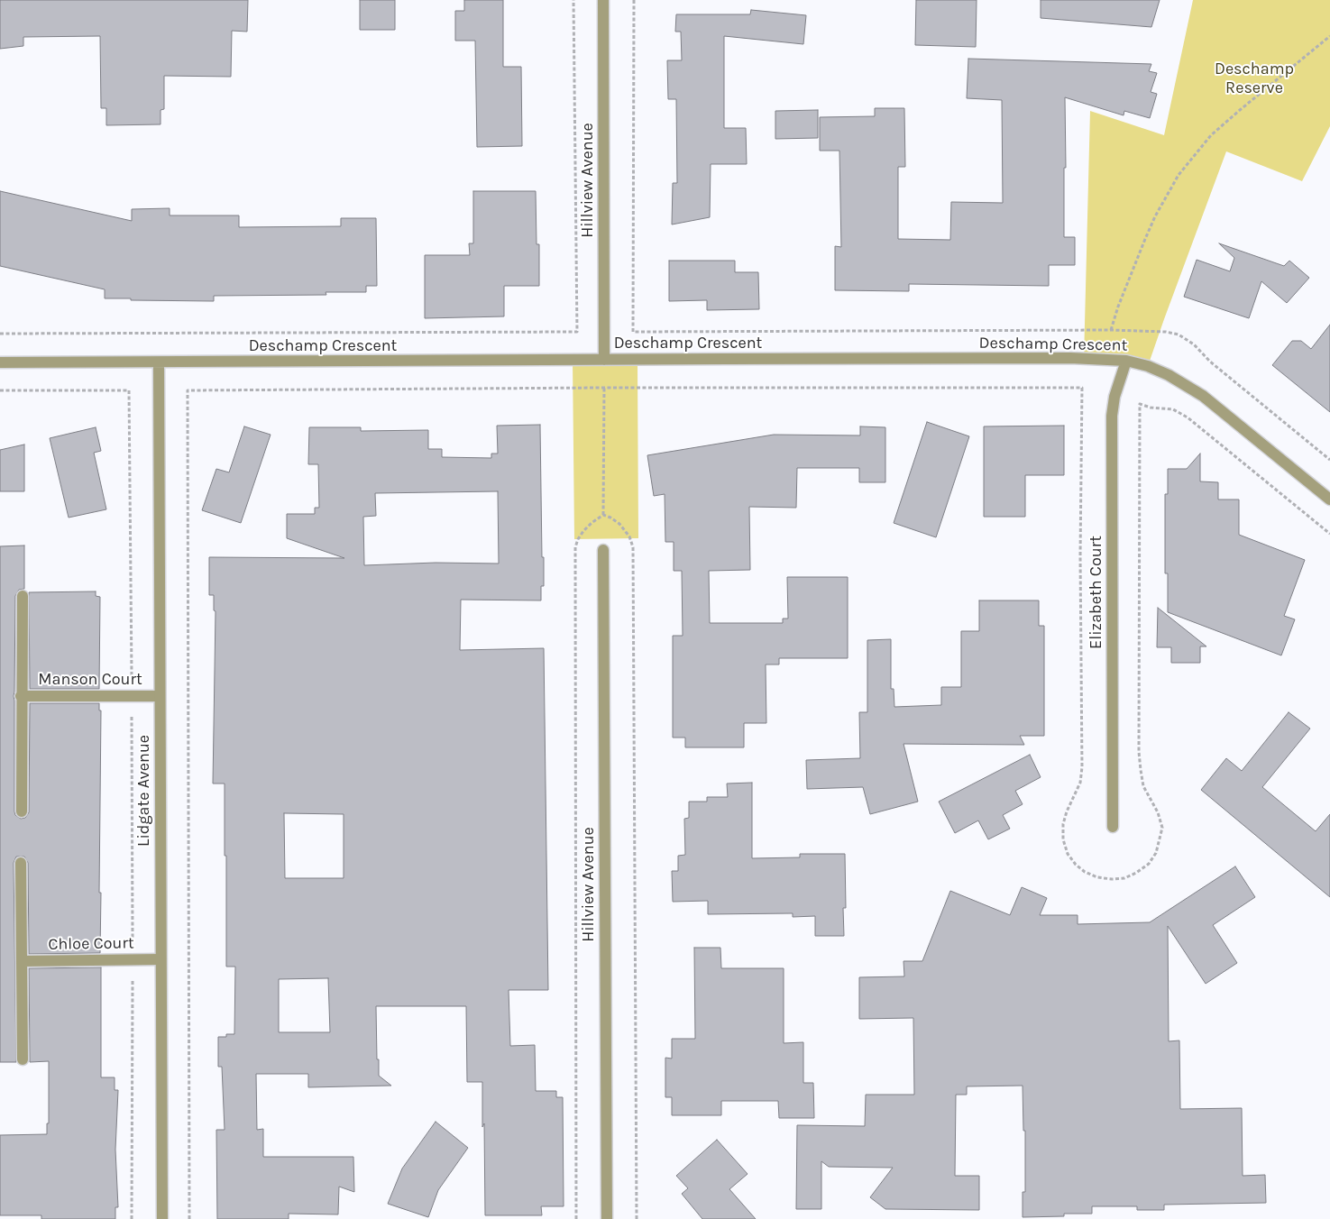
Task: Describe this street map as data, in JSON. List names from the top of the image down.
{
  "streets": {
    "street": [
      "Hillview Avenue",
      "Deschamp Crescent",
      "Elizabeth Court",
      "Manson Court",
      "Lidgate Avenue",
      "Chloe Court"
    ]
  },
  "crossings": [
    ["Hillview Avenue", "Deschamp Crescent"],
    ["Deschamp Crescent", "Elizabeth Court"],
    ["Deschamp Crescent", "Lidgate Avenue"],
    ["Manson Court", "Lidgate Avenue"],
    ["Lidgate Avenue", "Chloe Court"]
  ],
  "parks": ["Deschamp Reserve"]
}
